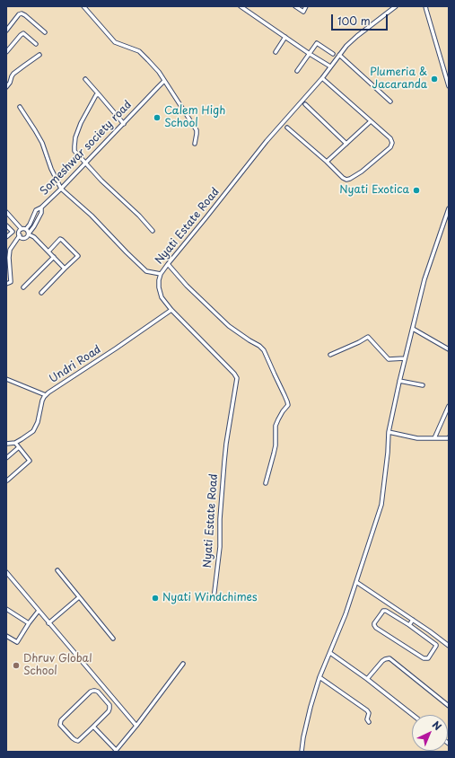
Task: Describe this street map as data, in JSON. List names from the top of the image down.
{
  "streets": {
    "street": ["Someshwar society road", "Nyati Estate Road", "Undri Road"]
  },
  "crossings": [
    ["Nyati Estate Road", "Undri Road"]
  ],
  "places": [
    "Plumeria & Jacaranda",
    "Calem High School",
    "Nyati Exotica",
    "Nyati Windchimes",
    "Dhruv Global School"
  ],
  "scale_bar": "100 m",
  "north": "top right"
}
